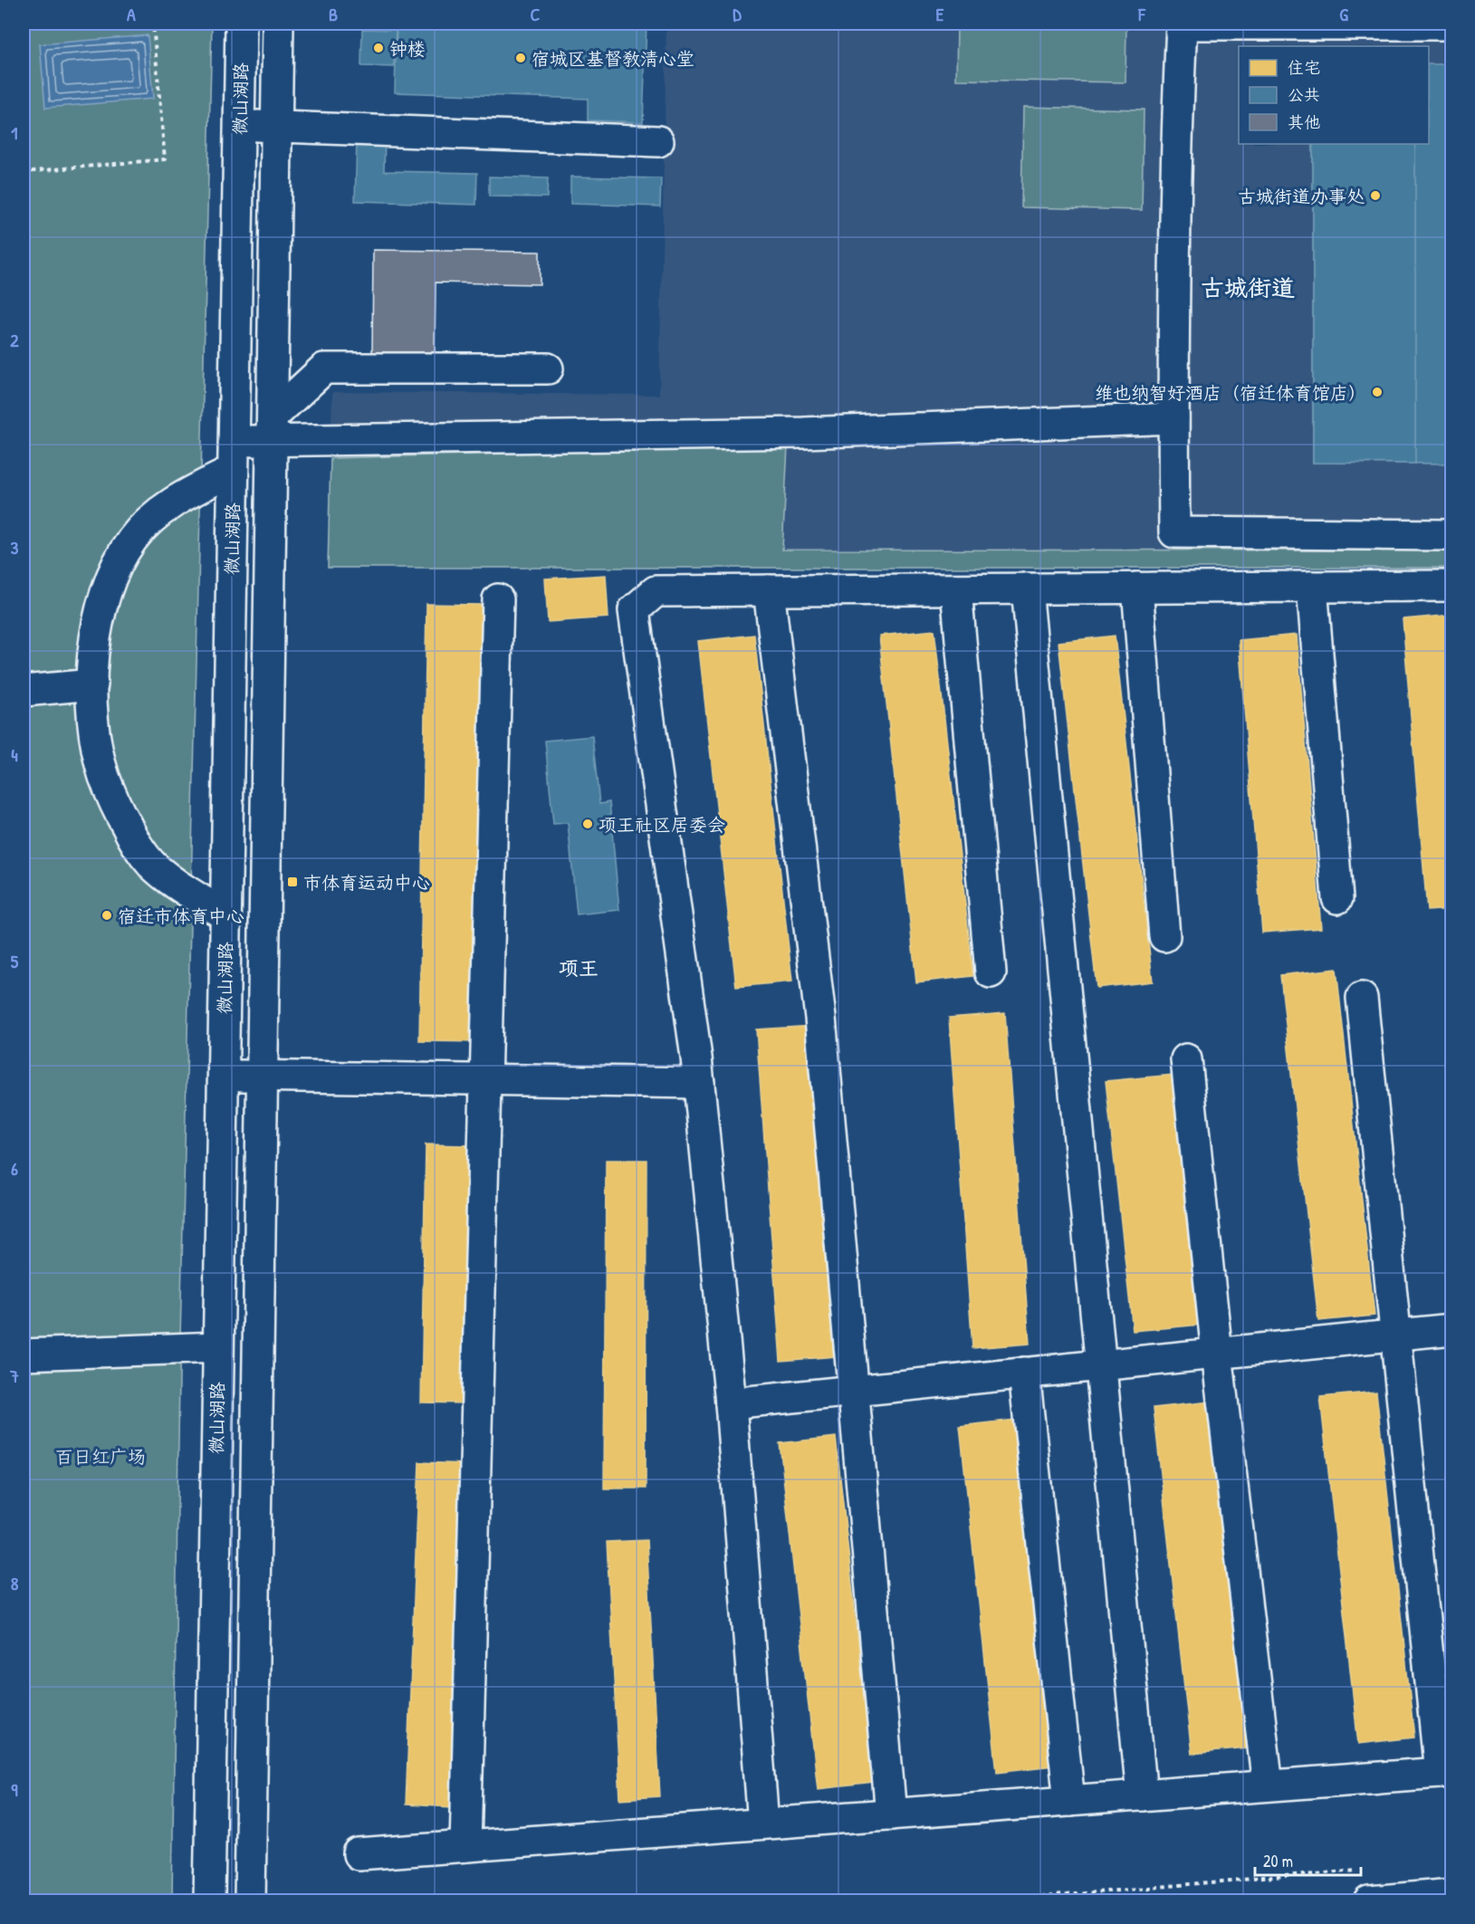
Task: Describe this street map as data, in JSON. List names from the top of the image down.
{
  "streets": {
    "street": ["微山湖路"]
  },
  "districts": ["古城街道", "项王"],
  "parks": ["百日红广场"],
  "places": {
    "other": [
      "钟楼",
      "宿城区基督教清心堂",
      "古城街道办事处",
      "维也纳智好酒店（宿迁体育馆店）",
      "项王社区居委会",
      "宿迁市体育中心"
    ],
    "transit": ["市体育运动中心"]
  },
  "legend": ["住宅", "公共", "其他"],
  "scale_bar": "20 m",
  "grid": {
    "columns": [
      "A",
      "B",
      "C",
      "D",
      "E",
      "F",
      "G"
    ],
    "rows": [
      "1",
      "2",
      "3",
      "4",
      "5",
      "6",
      "7",
      "8",
      "9"
    ]
  }
}
